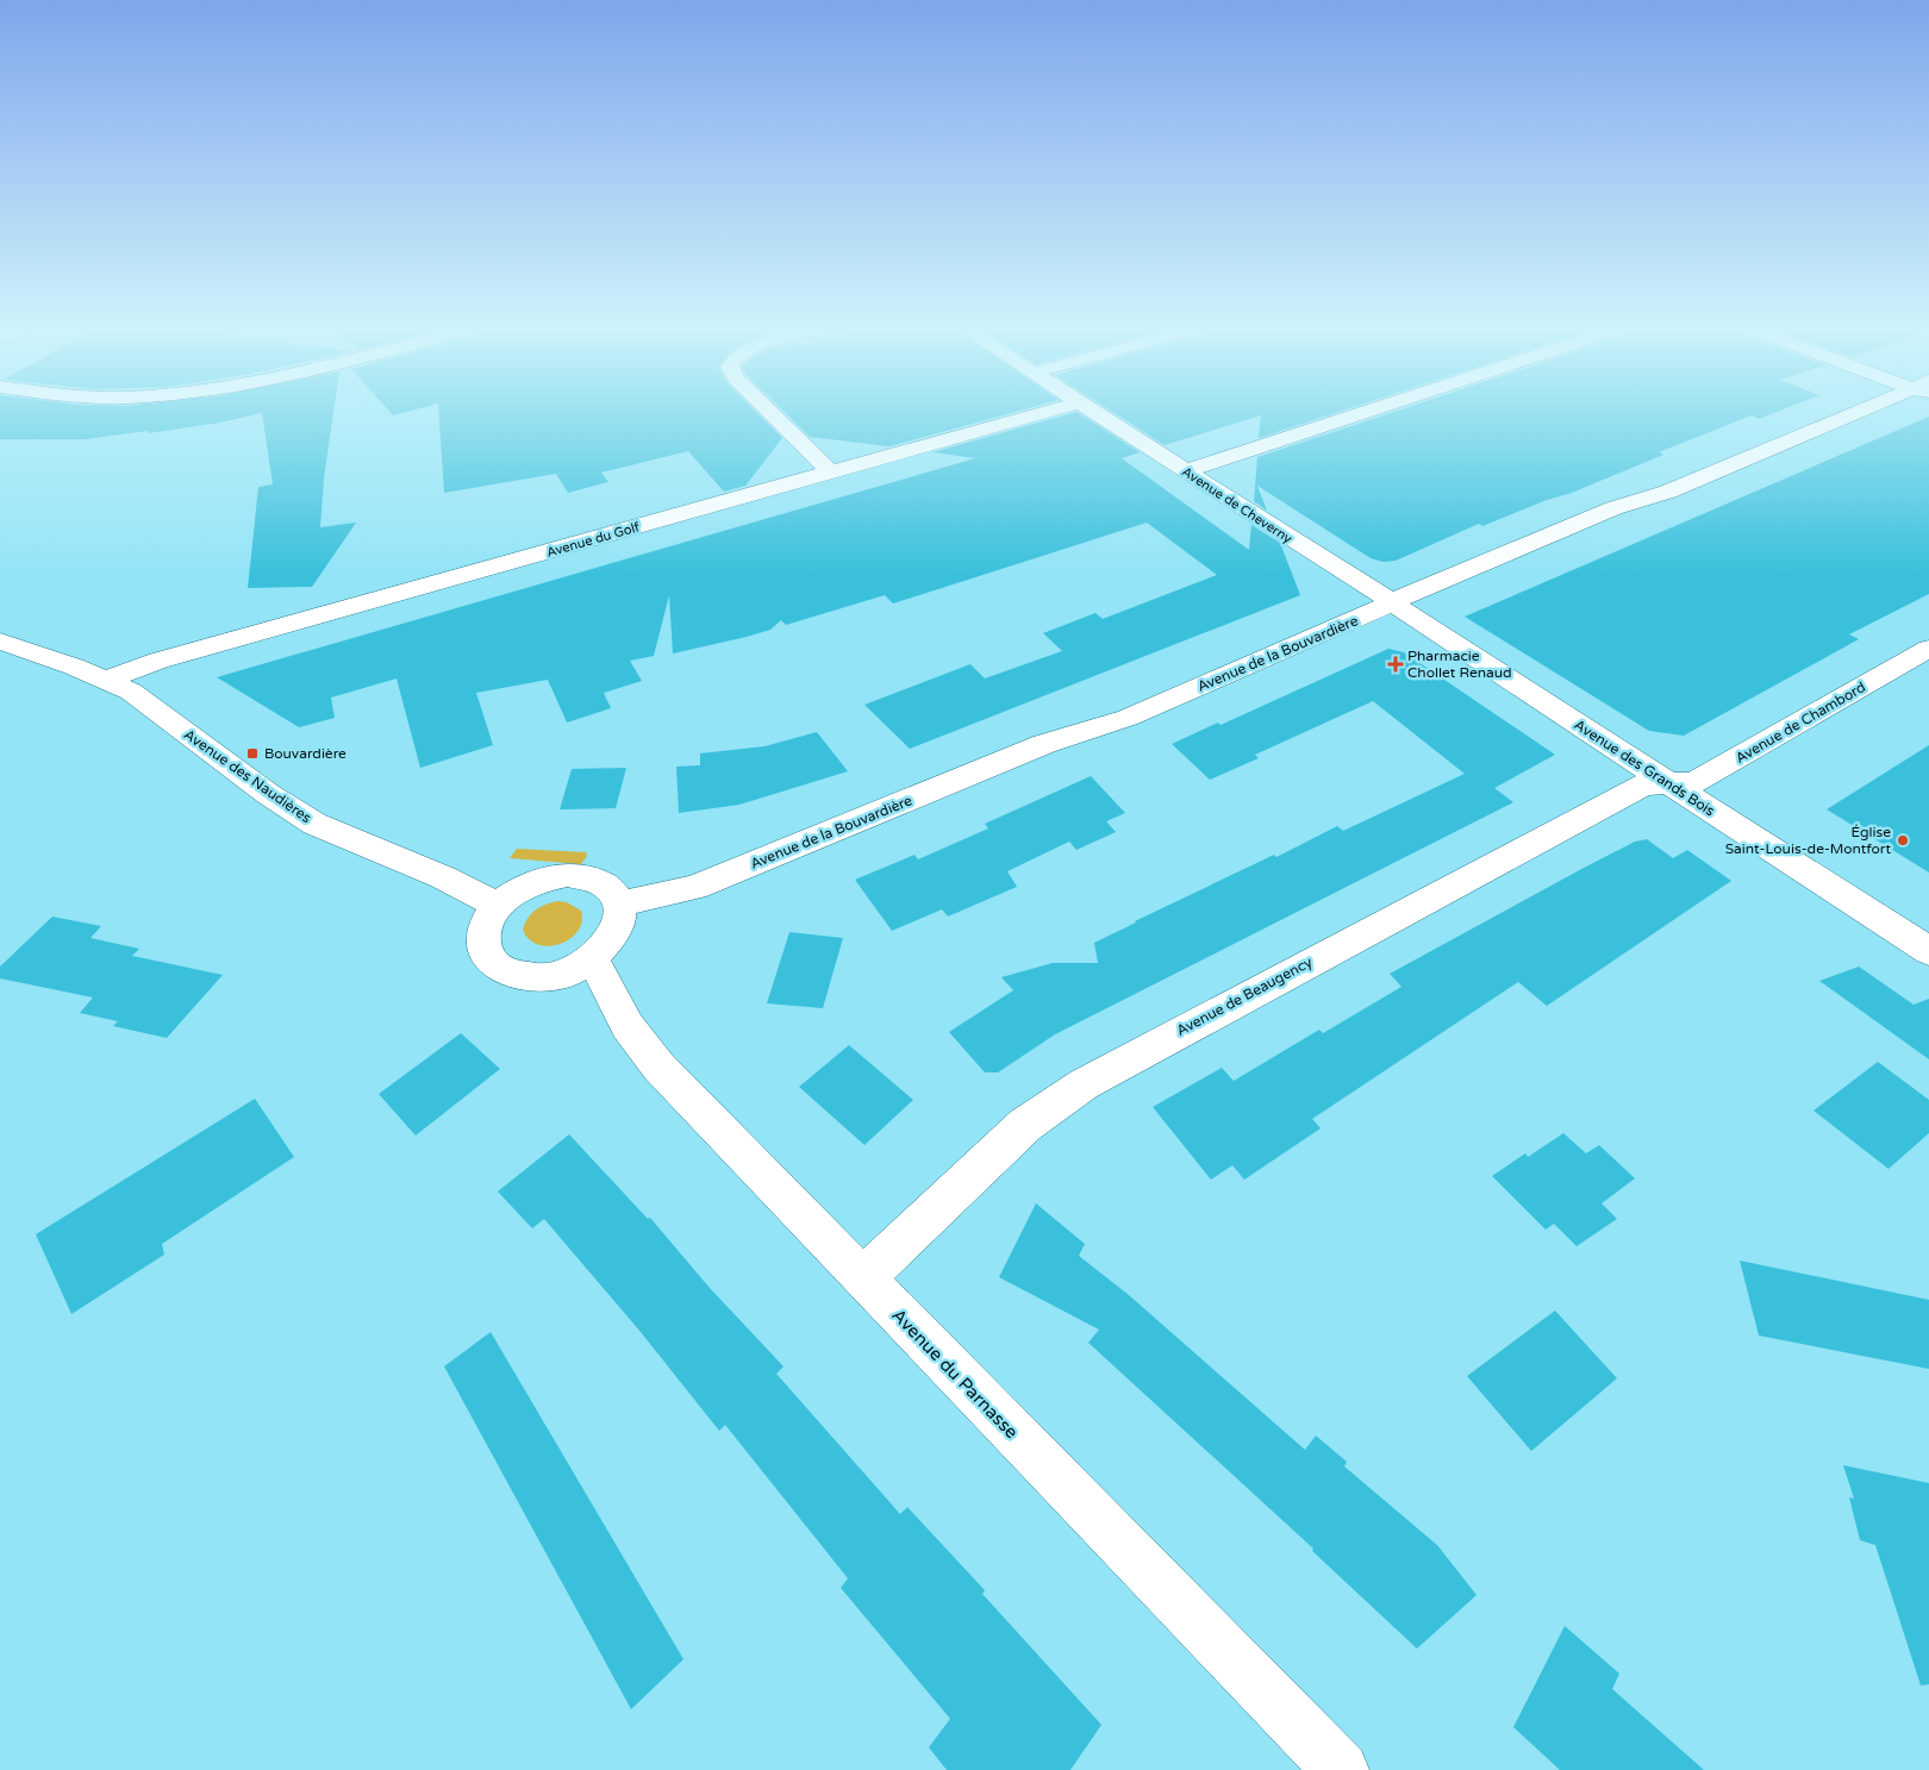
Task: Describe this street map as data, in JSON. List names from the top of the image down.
{
  "streets": {
    "street": [
      "Avenue de Cheverny",
      "Avenue du Golf",
      "Avenue de la Bouvardière",
      "Avenue de Chambord",
      "Avenue des Grands Bois",
      "Avenue des Naudières",
      "Avenue de Beaugency",
      "Avenue du Parnasse"
    ]
  },
  "crossings": [
    ["Avenue de Cheverny", "Avenue de la Bouvardière"],
    ["Avenue de Cheverny", "Avenue des Grands Bois"],
    ["Avenue du Golf", "Avenue des Naudières"],
    ["Avenue de la Bouvardière", "Avenue des Grands Bois"],
    ["Avenue de la Bouvardière", "Avenue des Naudières"],
    ["Avenue de la Bouvardière", "Avenue du Parnasse"],
    ["Avenue de Chambord", "Avenue des Grands Bois"],
    ["Avenue de Chambord", "Avenue de Beaugency"],
    ["Avenue des Grands Bois", "Avenue de Beaugency"],
    ["Avenue des Naudières", "Avenue du Parnasse"],
    ["Avenue de Beaugency", "Avenue du Parnasse"]
  ],
  "places": {
    "health": ["Pharmacie Chollet Renaud"],
    "transit": ["Bouvardière"],
    "other": ["Église Saint-Louis-de-Montfort"]
  }
}
